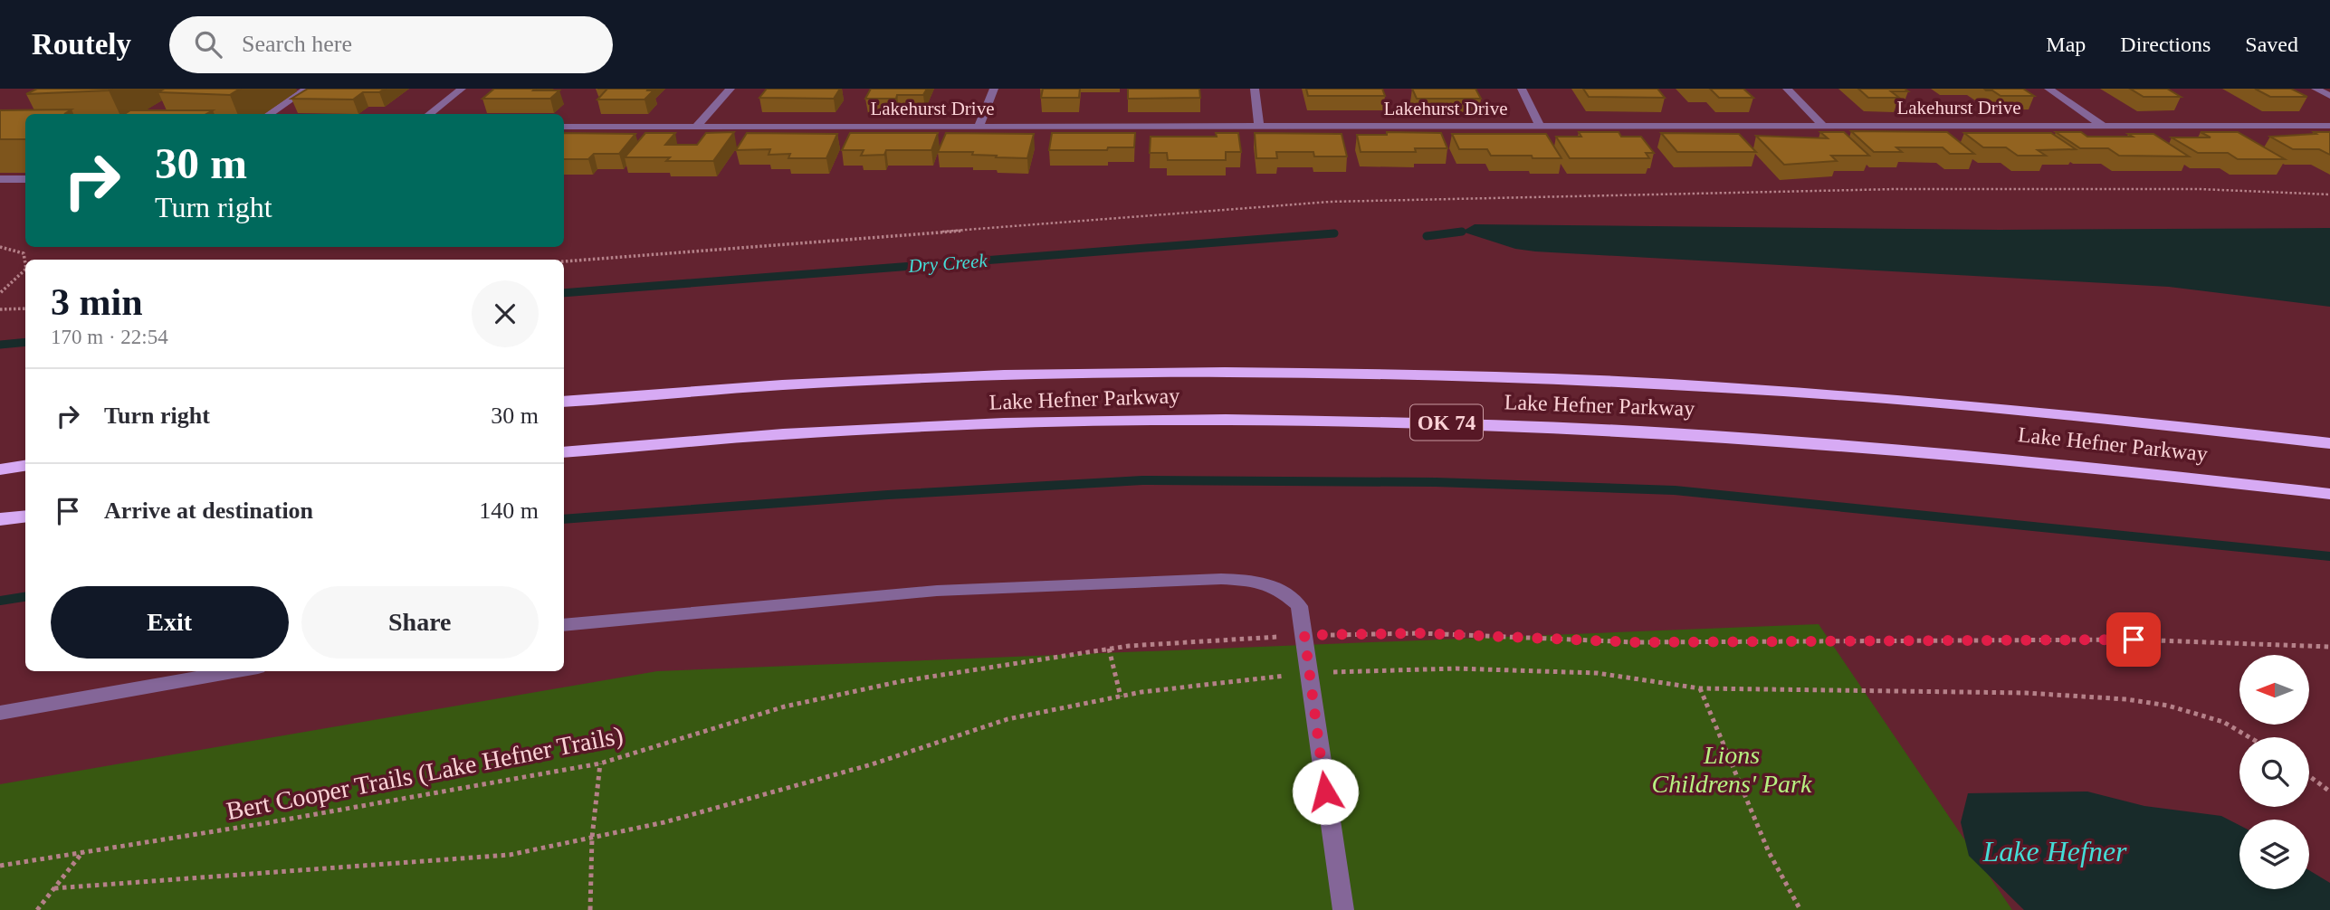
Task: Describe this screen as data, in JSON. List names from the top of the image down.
{
  "streets": {
    "highway": ["Lake Hefner Parkway", "OK 74"],
    "street": ["Lakehurst Drive"],
    "path": ["Bert Cooper Trails (Lake Hefner Trails)"]
  },
  "water": ["Dry Creek", "Lake Hefner"],
  "parks": ["Lions Childrens' Park"],
  "north": "left",
  "page": {
    "header": "Routely",
    "search": "Search here",
    "nav": ["Map", "Directions", "Saved"],
    "turn": ["30 m", "Turn right"],
    "heading": ["3 min", "170 m · 22:54"],
    "list": [
      {
        "name": "Turn right",
        "value": "30 m"
      },
      {
        "name": "Arrive at destination",
        "value": "140 m"
      }
    ],
    "buttons": ["Exit", "Share"]
  }
}
